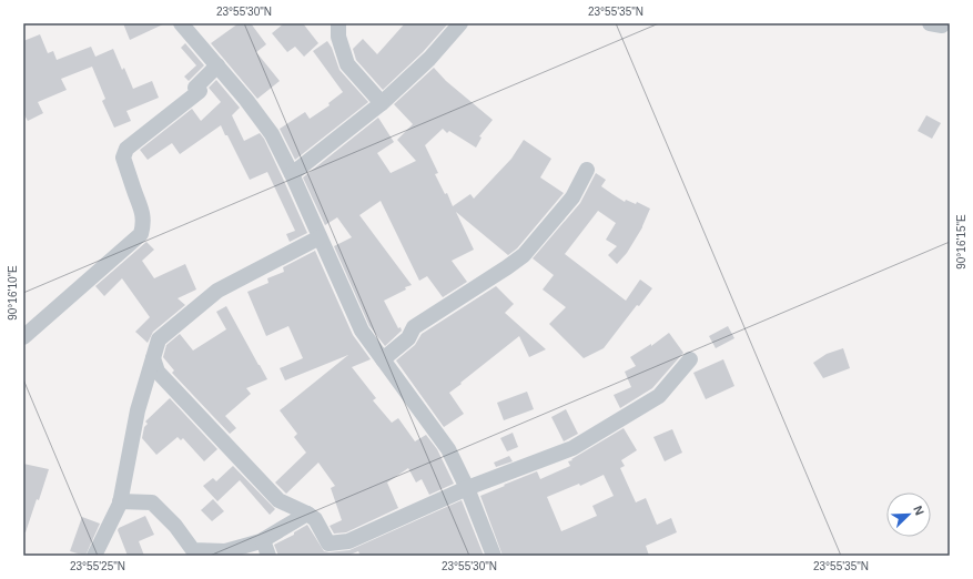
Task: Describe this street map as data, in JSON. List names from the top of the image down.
{
  "north": "top right",
  "coordinates": [
    "23°55'30\"N",
    "23°55'35\"N",
    "90°16'15\"E",
    "90°16'10\"E",
    "23°55'25\"N"
  ]
}
